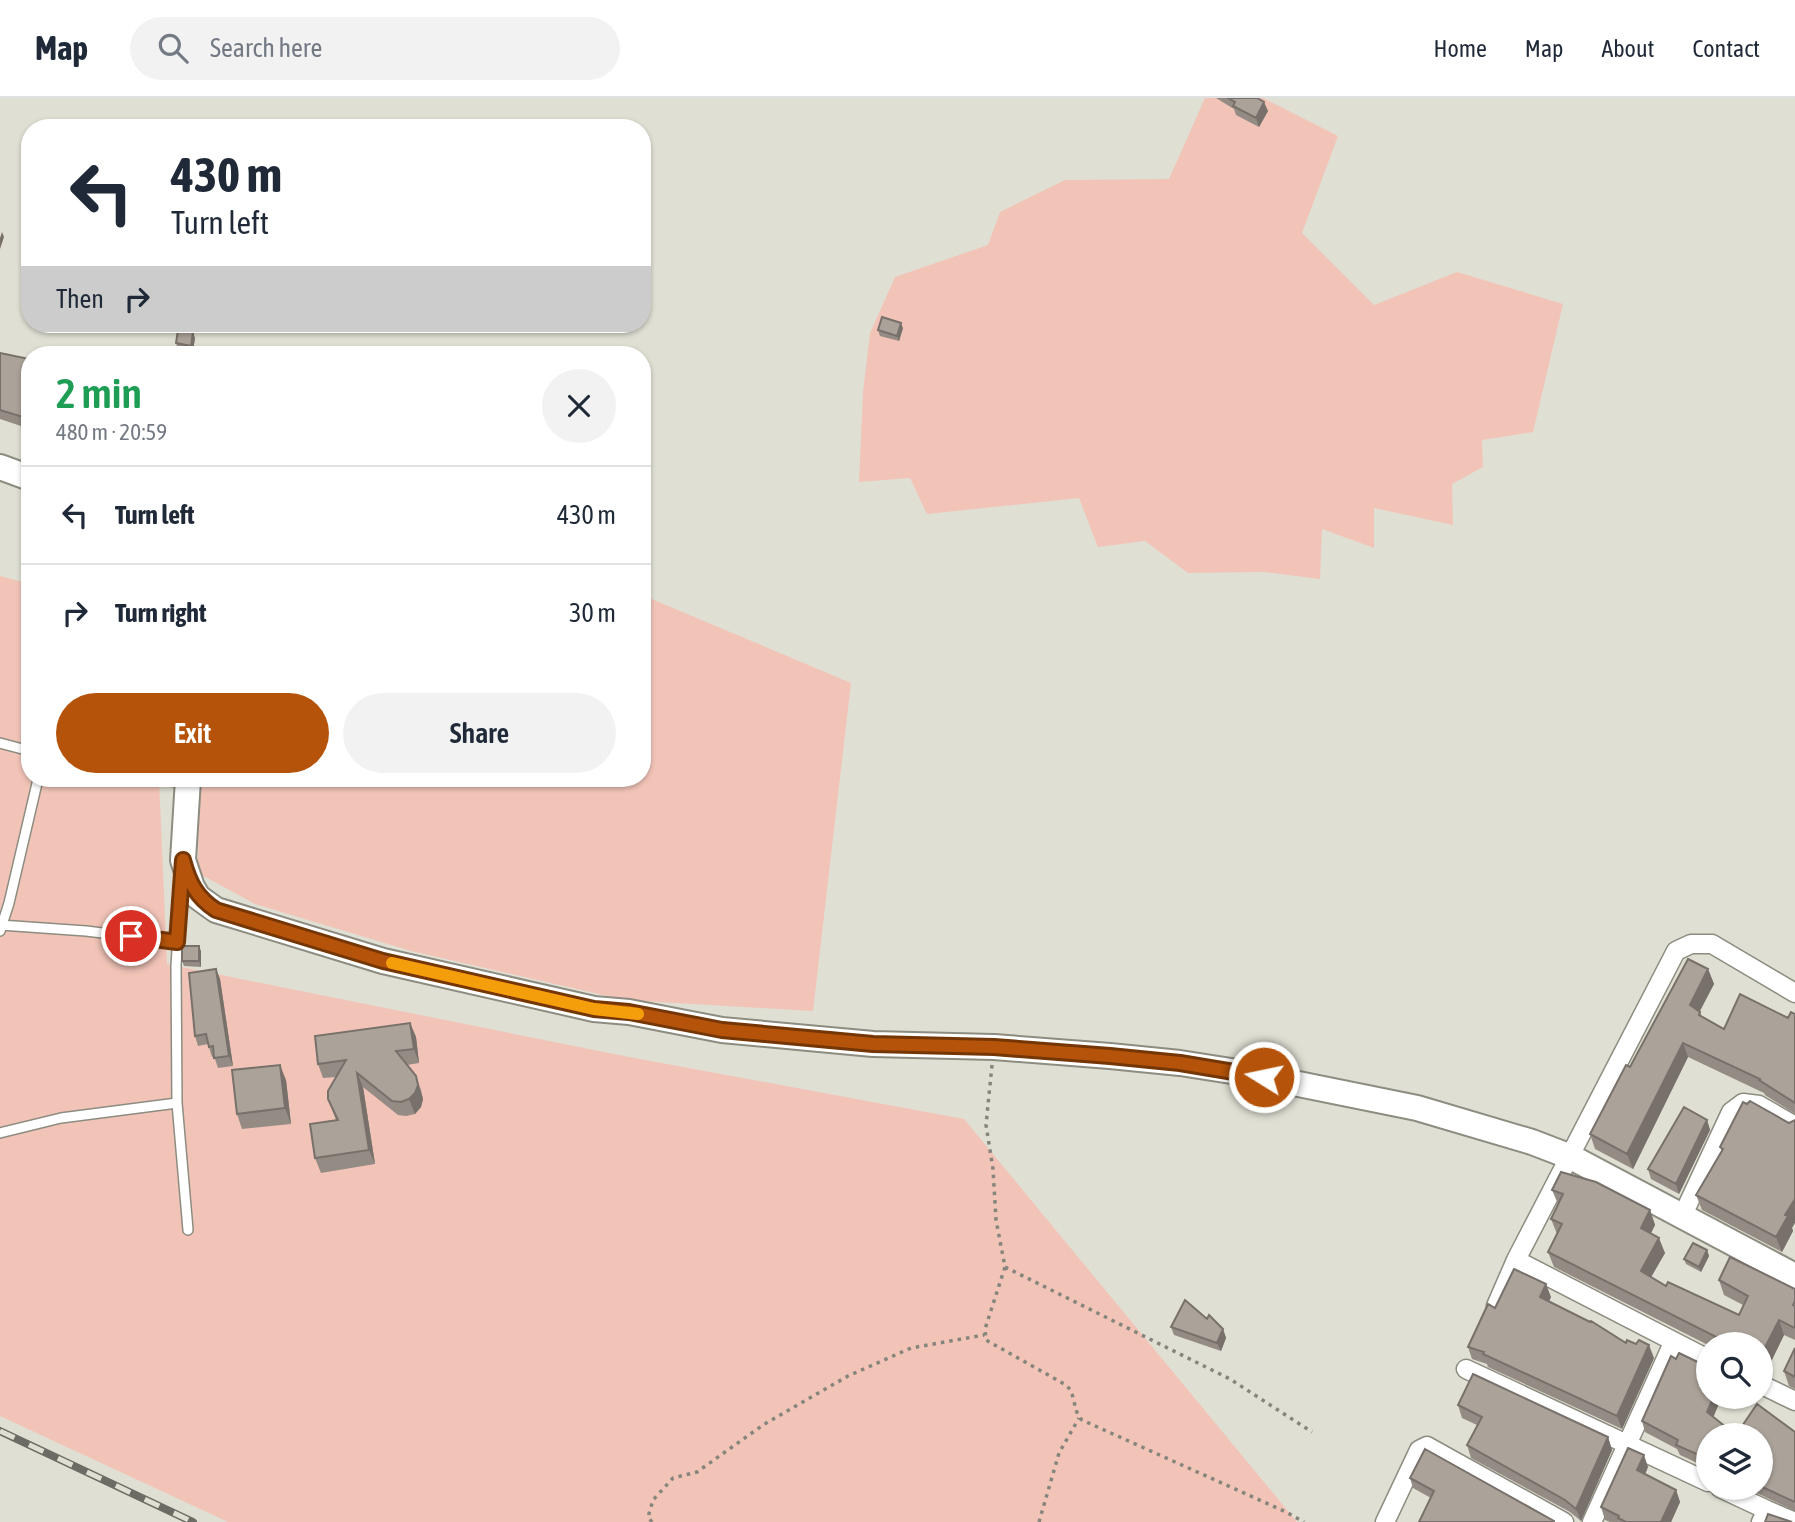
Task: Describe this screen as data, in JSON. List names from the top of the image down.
{
  "page": {
    "header": "Map",
    "search": "Search here",
    "nav": [
      "Home",
      "Map",
      "About",
      "Contact"
    ],
    "turn": ["430 m", "Turn left"],
    "then": "Then",
    "heading": ["2 min", "480 m · 20:59"],
    "list": [
      {
        "name": "Turn left",
        "value": "430 m"
      },
      {
        "name": "Turn right",
        "value": "30 m"
      }
    ],
    "buttons": ["Exit", "Share"]
  }
}
